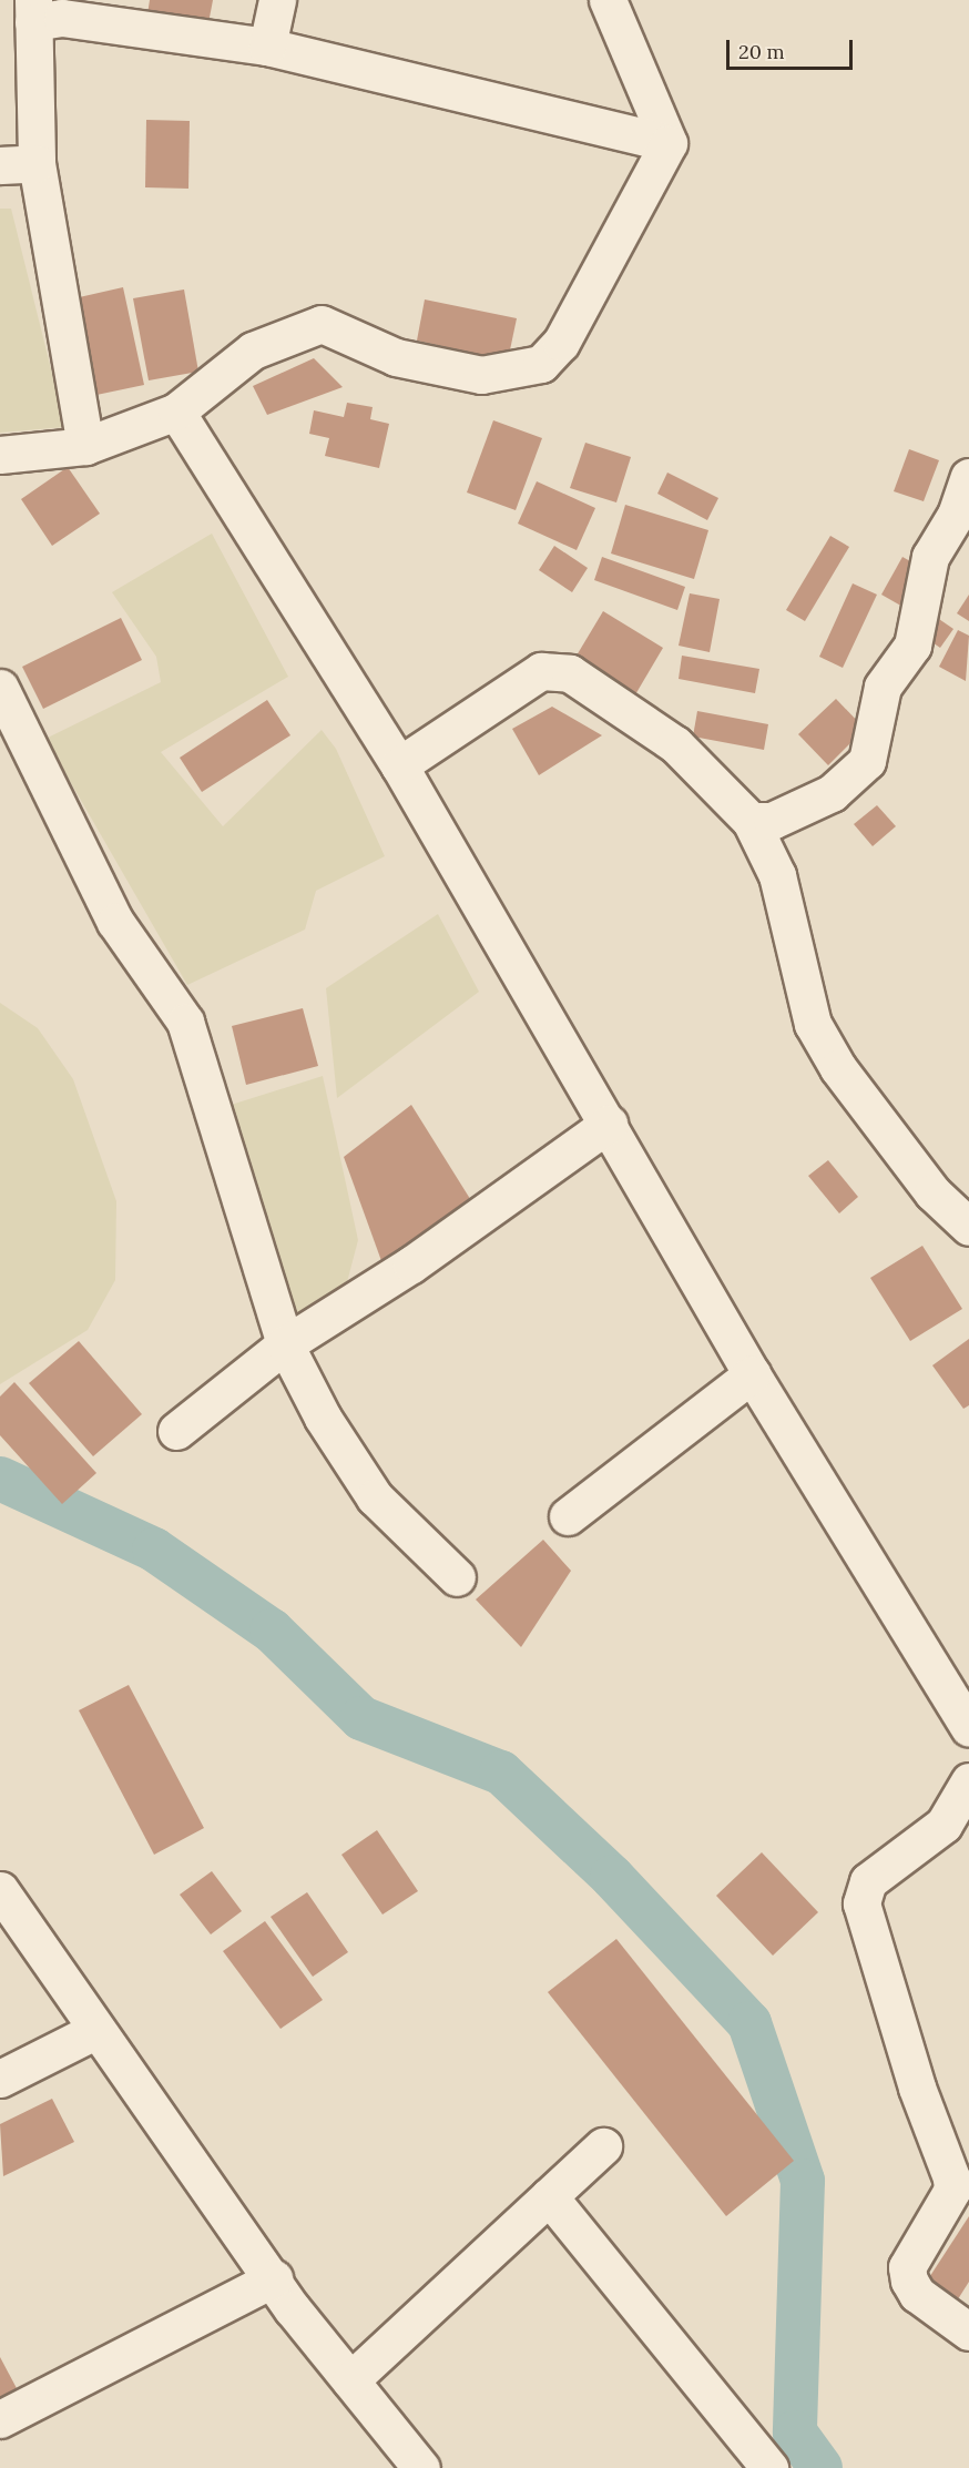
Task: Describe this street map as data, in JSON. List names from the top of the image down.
{
  "scale_bar": "20 m"
}
